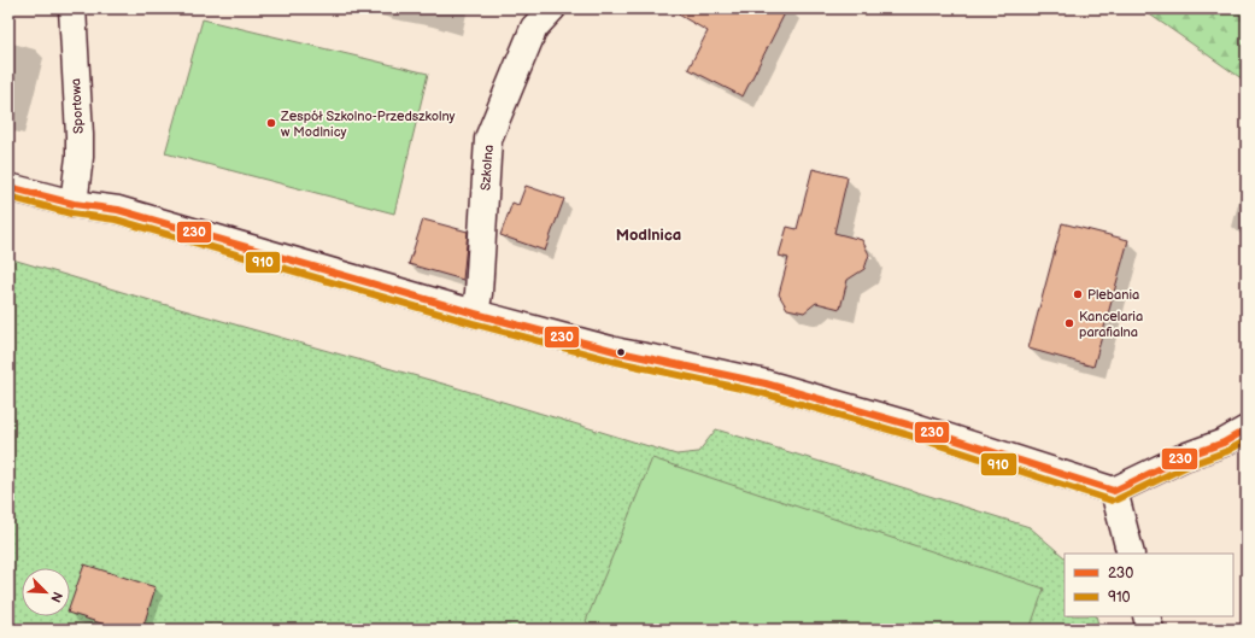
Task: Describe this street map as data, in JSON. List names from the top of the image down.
{
  "streets": {
    "street": ["Sportowa", "Szkolna"]
  },
  "districts": ["Modlnica"],
  "places": ["Zespół Szkolno-Przedszkolny w Modlnicy", "Plebania", "Kancelaria parafialna"],
  "lines": ["transit line 230", "transit line 910"],
  "legend": ["230", "910"],
  "north": "bottom right"
}
